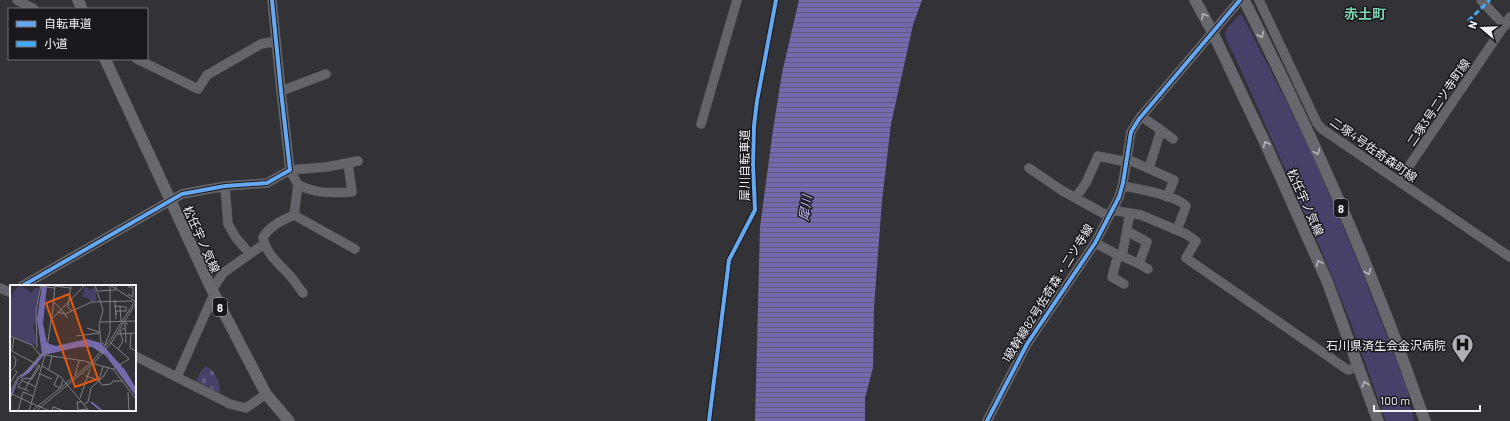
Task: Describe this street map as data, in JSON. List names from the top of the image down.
{
  "streets": {
    "main road": ["松任宇ノ気線", "8"],
    "street": ["二塚3号二ツ寺町線", "二塚4号佐奇森町線", "1級幹線82号佐奇森・二ツ寺線"],
    "cycle path": ["犀川自転車道"]
  },
  "crossings": [
    ["二塚3号二ツ寺町線", "二塚4号佐奇森町線"],
    ["松任宇ノ気線", "1級幹線82号佐奇森・二ツ寺線"]
  ],
  "districts": ["赤土町"],
  "water": ["犀川"],
  "places": {
    "hospital": ["石川県済生会金沢病院"]
  },
  "legend": ["自転車道", "小道"],
  "scale_bar": "100 m",
  "north": "left"
}
